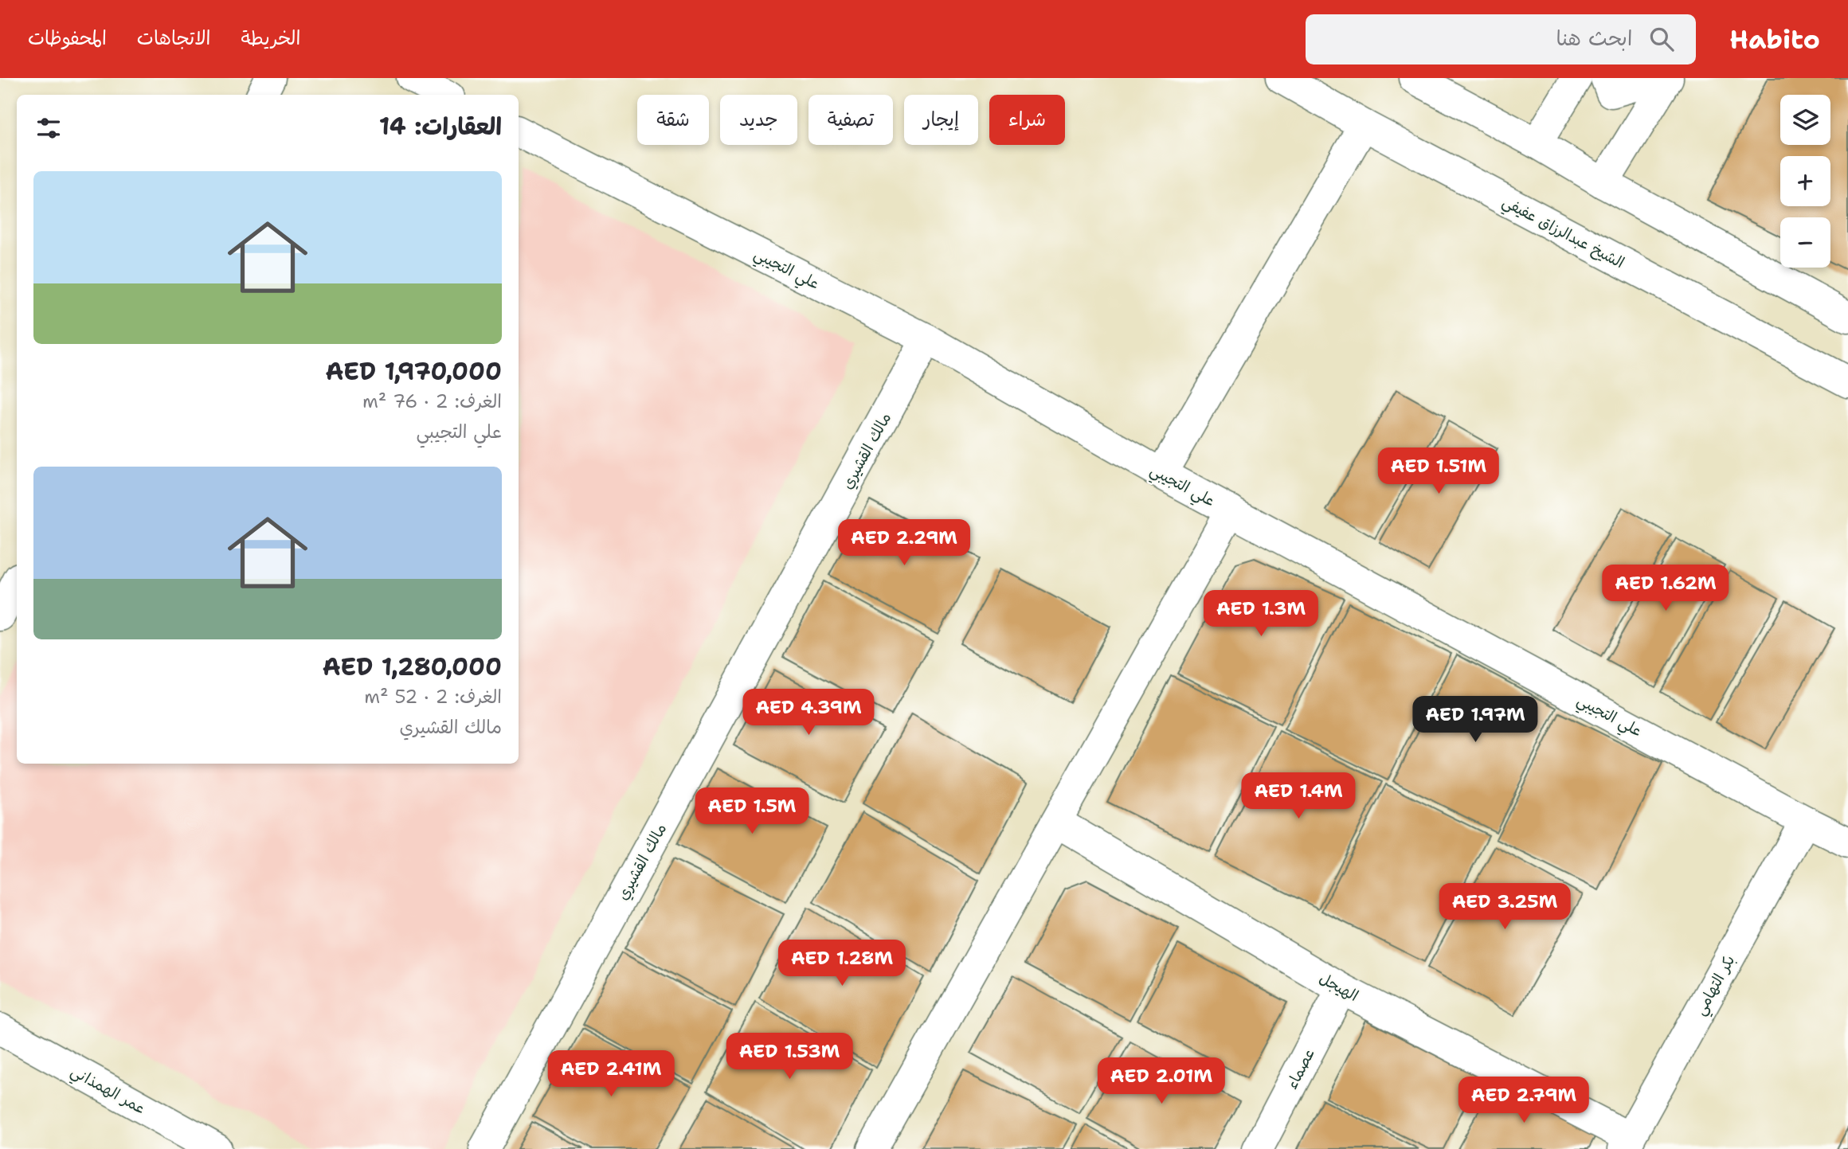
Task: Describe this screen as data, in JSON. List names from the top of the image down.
{
  "streets": {
    "street": [
      "الشيخ عبدالرزاق عفيفي",
      "علي التجيبي",
      "مالك القشيري",
      "بكر التهامي",
      "الهيجل",
      "عصماء",
      "عمر الهمذاني"
    ]
  },
  "crossings": [
    ["علي التجيبي", "مالك القشيري"],
    ["علي التجيبي", "بكر التهامي"],
    ["بكر التهامي", "الهيجل"],
    ["الهيجل", "عصماء"]
  ],
  "page": {
    "header": "Habito",
    "search": "ابحث هنا",
    "nav": ["الخريطة", "الاتجاهات", "المحفوظات"],
    "map_buttons": ["+", "−"],
    "chip": [
      "شراء",
      "إيجار",
      "تصفية",
      "جديد",
      "شقة"
    ],
    "heading": "العقارات: 14",
    "list": [
      {
        "name": "AED 1,970,000",
        "note": "الغرف: 2 · 76 m² · علي التجيبي"
      },
      {
        "name": "AED 1,280,000",
        "note": "الغرف: 2 · 52 m² · مالك القشيري"
      }
    ],
    "price": [
      "AED 1.51M",
      "AED 2.29M",
      "AED 1.62M",
      "AED 1.3M",
      "AED 4.39M",
      "AED 1.97M",
      "AED 1.4M",
      "AED 1.5M",
      "AED 3.25M",
      "AED 1.28M",
      "AED 1.53M",
      "AED 2.41M",
      "AED 2.01M",
      "AED 2.79M"
    ]
  }
}
